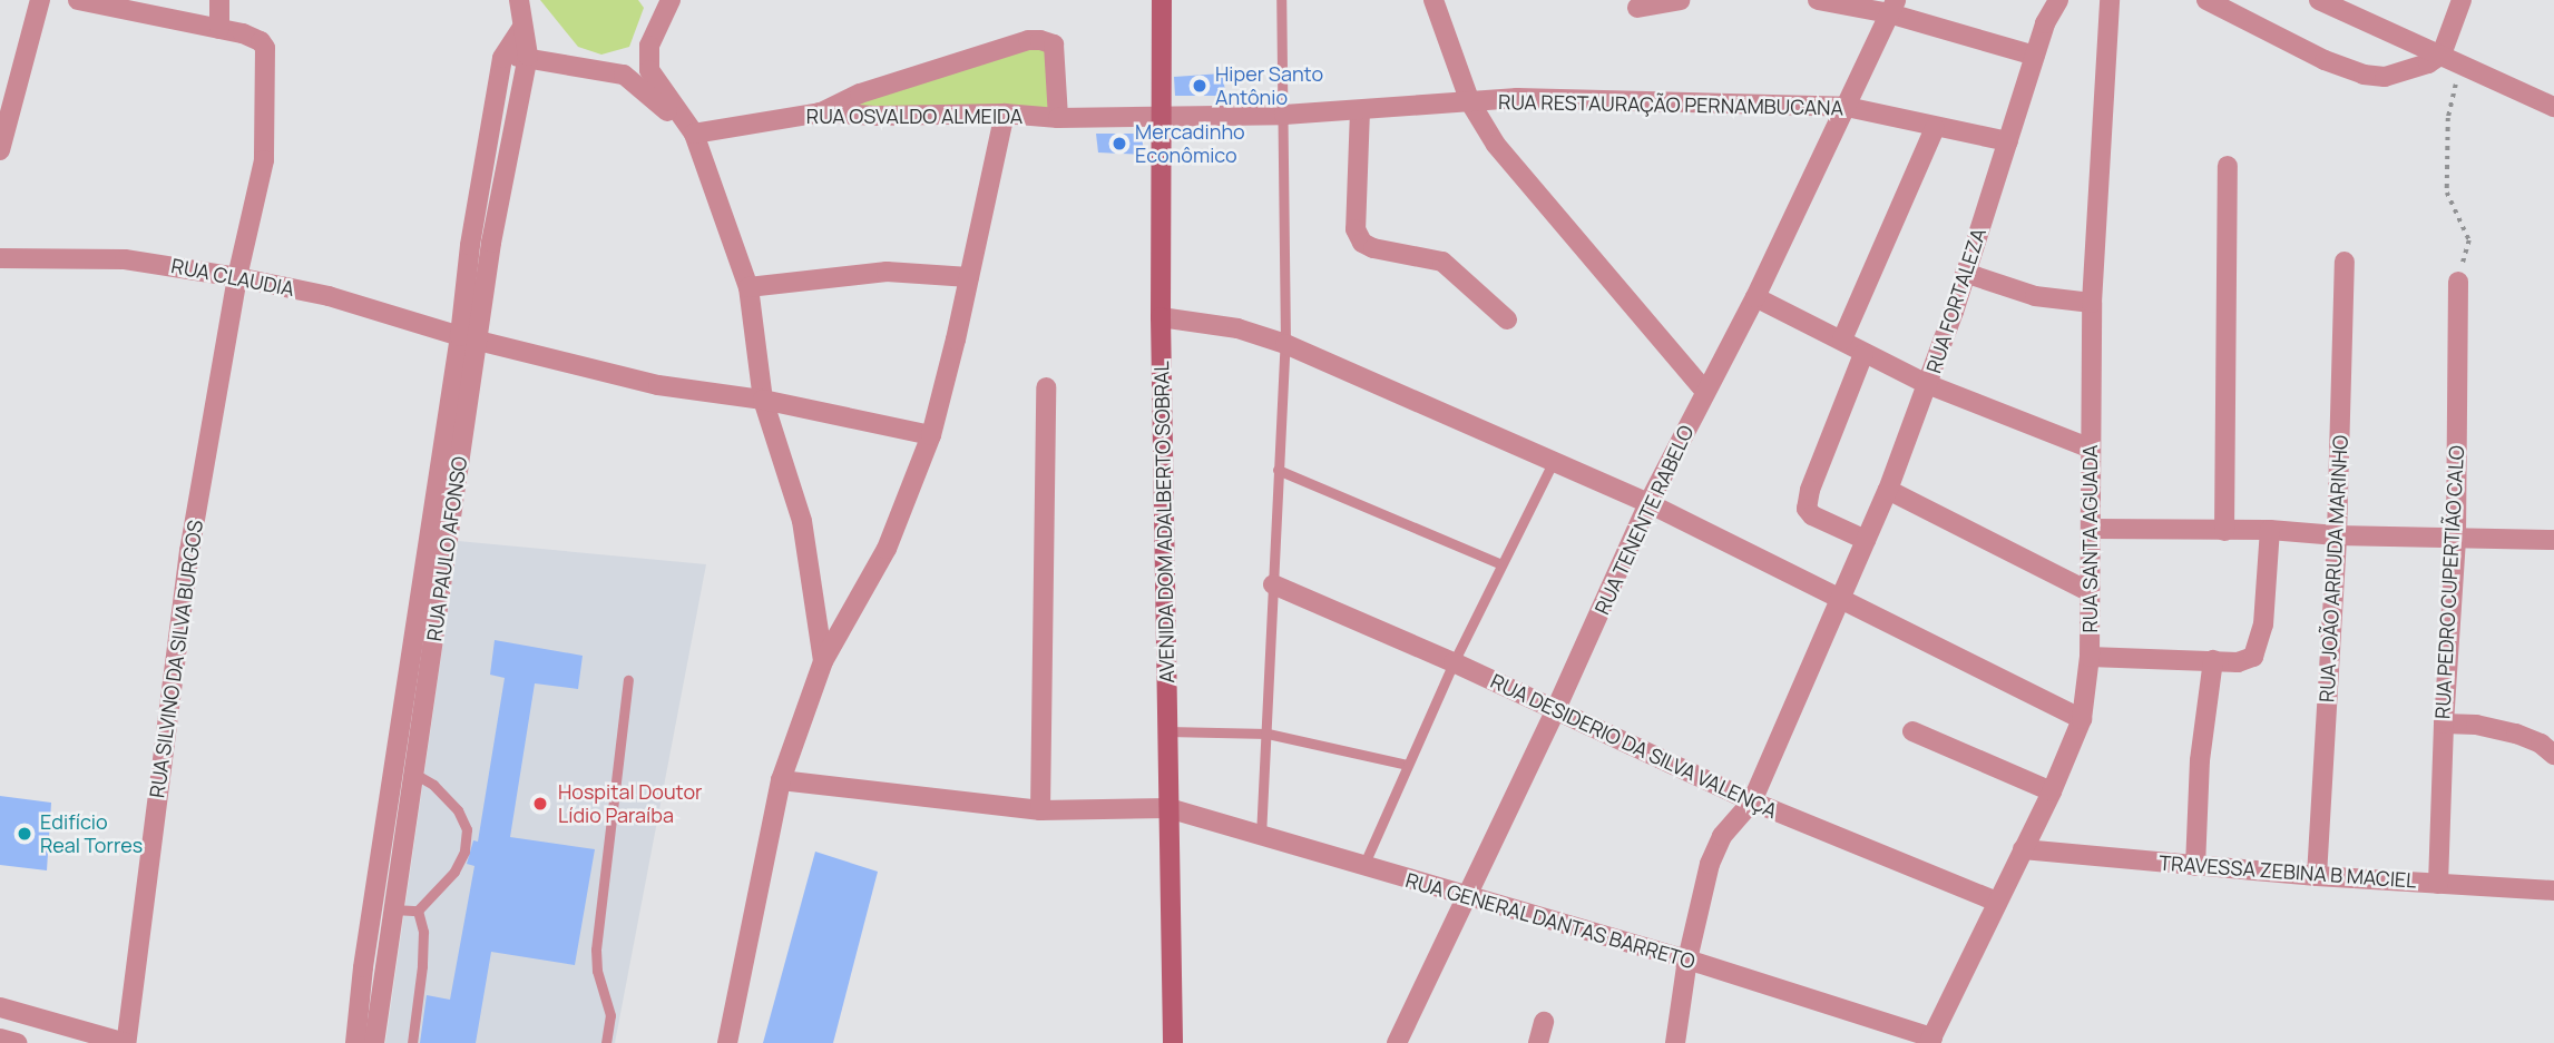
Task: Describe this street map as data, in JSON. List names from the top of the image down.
{
  "streets": {
    "main road": ["AVENIDA DOM ADALBERTO SOBRAL"],
    "street": [
      "RUA RESTAURAÇÃO PERNAMBUCANA",
      "RUA OSVALDO ALMEIDA",
      "RUA CLAUDIA",
      "RUA FORTALEZA",
      "RUA TENENTE RABELO",
      "RUA SANTA AGUADA",
      "RUA PAULO AFONSO",
      "RUA JOÃO ARRUDA MARINHO",
      "RUA PEDRO CUPERTIÃO CALO",
      "RUA SILVINO DA SILVA BURGOS",
      "RUA DESIDERIO DA SILVA VALENÇA",
      "TRAVESSA ZEBINA B MACIEL",
      "RUA GENERAL DANTAS BARRETO"
    ]
  },
  "crossings": [
    ["RUA RESTAURAÇÃO PERNAMBUCANA", "RUA OSVALDO ALMEIDA"],
    ["RUA RESTAURAÇÃO PERNAMBUCANA", "RUA FORTALEZA"],
    ["RUA RESTAURAÇÃO PERNAMBUCANA", "RUA TENENTE RABELO"],
    ["RUA OSVALDO ALMEIDA", "AVENIDA DOM ADALBERTO SOBRAL"],
    ["RUA CLAUDIA", "RUA PAULO AFONSO"],
    ["RUA CLAUDIA", "RUA SILVINO DA SILVA BURGOS"],
    ["RUA FORTALEZA", "RUA DESIDERIO DA SILVA VALENÇA"],
    ["RUA FORTALEZA", "RUA GENERAL DANTAS BARRETO"],
    ["RUA TENENTE RABELO", "RUA DESIDERIO DA SILVA VALENÇA"],
    ["RUA TENENTE RABELO", "RUA GENERAL DANTAS BARRETO"],
    ["AVENIDA DOM ADALBERTO SOBRAL", "RUA GENERAL DANTAS BARRETO"],
    ["RUA SANTA AGUADA", "RUA DESIDERIO DA SILVA VALENÇA"],
    ["RUA SANTA AGUADA", "TRAVESSA ZEBINA B MACIEL"],
    ["RUA SANTA AGUADA", "RUA GENERAL DANTAS BARRETO"],
    ["RUA JOÃO ARRUDA MARINHO", "TRAVESSA ZEBINA B MACIEL"],
    ["RUA PEDRO CUPERTIÃO CALO", "TRAVESSA ZEBINA B MACIEL"]
  ],
  "places": [
    "Hiper Santo Antônio",
    "Mercadinho Econômico",
    "Hospital Doutor Lídio Paraíba",
    "Edifício Real Torres"
  ]
}
